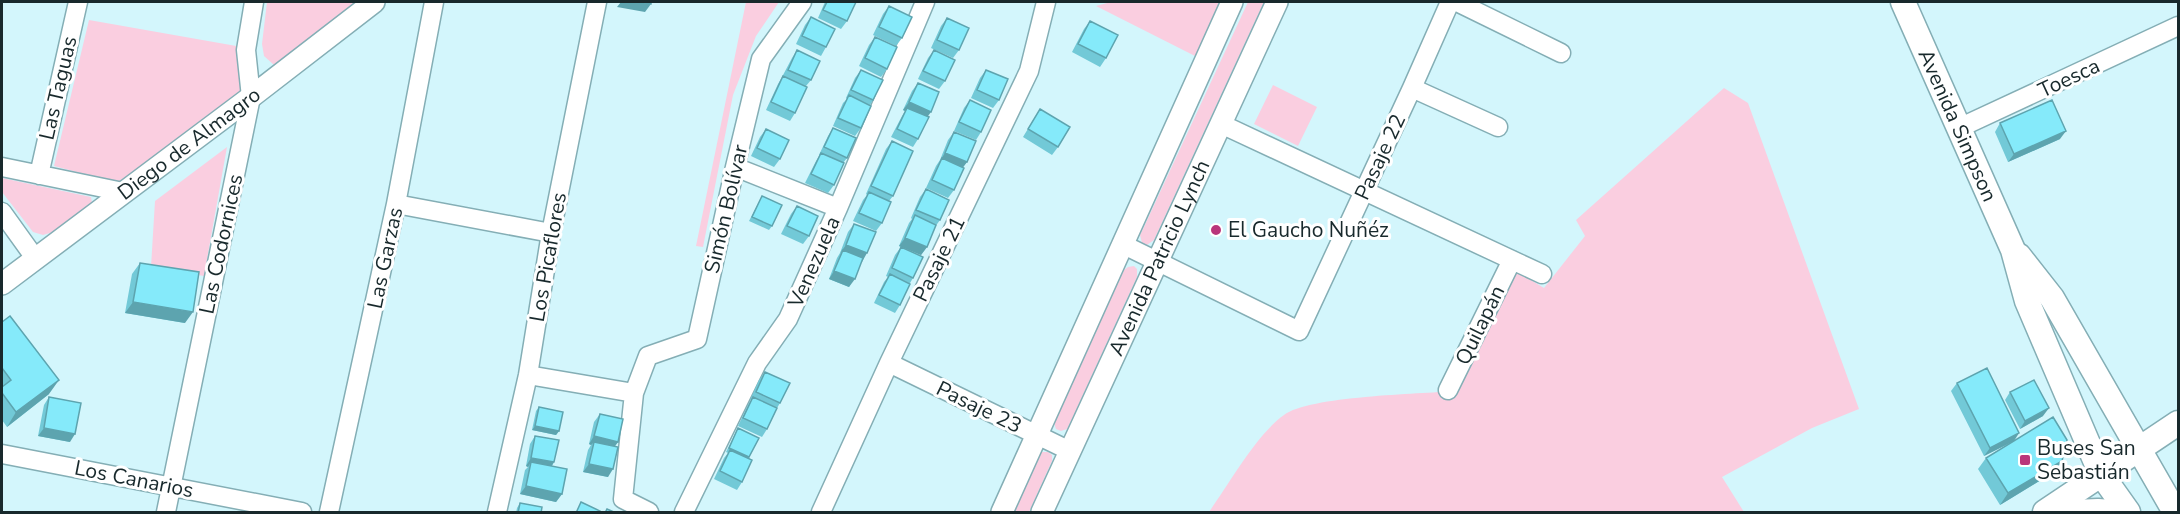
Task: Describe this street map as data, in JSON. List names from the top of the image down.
{
  "streets": {
    "main road": ["Avenida Simpson"],
    "street": [
      "Toesca",
      "Las Taguas",
      "Diego de Almagro",
      "Pasaje 22",
      "Simón Bolívar",
      "Las Codornices",
      "Los Picaflores",
      "Avenida Patricio Lynch",
      "Las Garzas",
      "Pasaje 21",
      "Venezuela",
      "Quilapán",
      "Pasaje 23",
      "Los Canarios"
    ]
  },
  "crossings": [
    ["Toesca", "Avenida Simpson"],
    ["Diego de Almagro", "Las Codornices"],
    ["Pasaje 22", "Avenida Patricio Lynch"],
    ["Las Codornices", "Los Canarios"],
    ["Avenida Patricio Lynch", "Pasaje 23"],
    ["Pasaje 21", "Pasaje 23"]
  ],
  "places": {
    "other": ["El Gaucho Nuñéz"],
    "transit": ["Buses San Sebastián"]
  }
}
